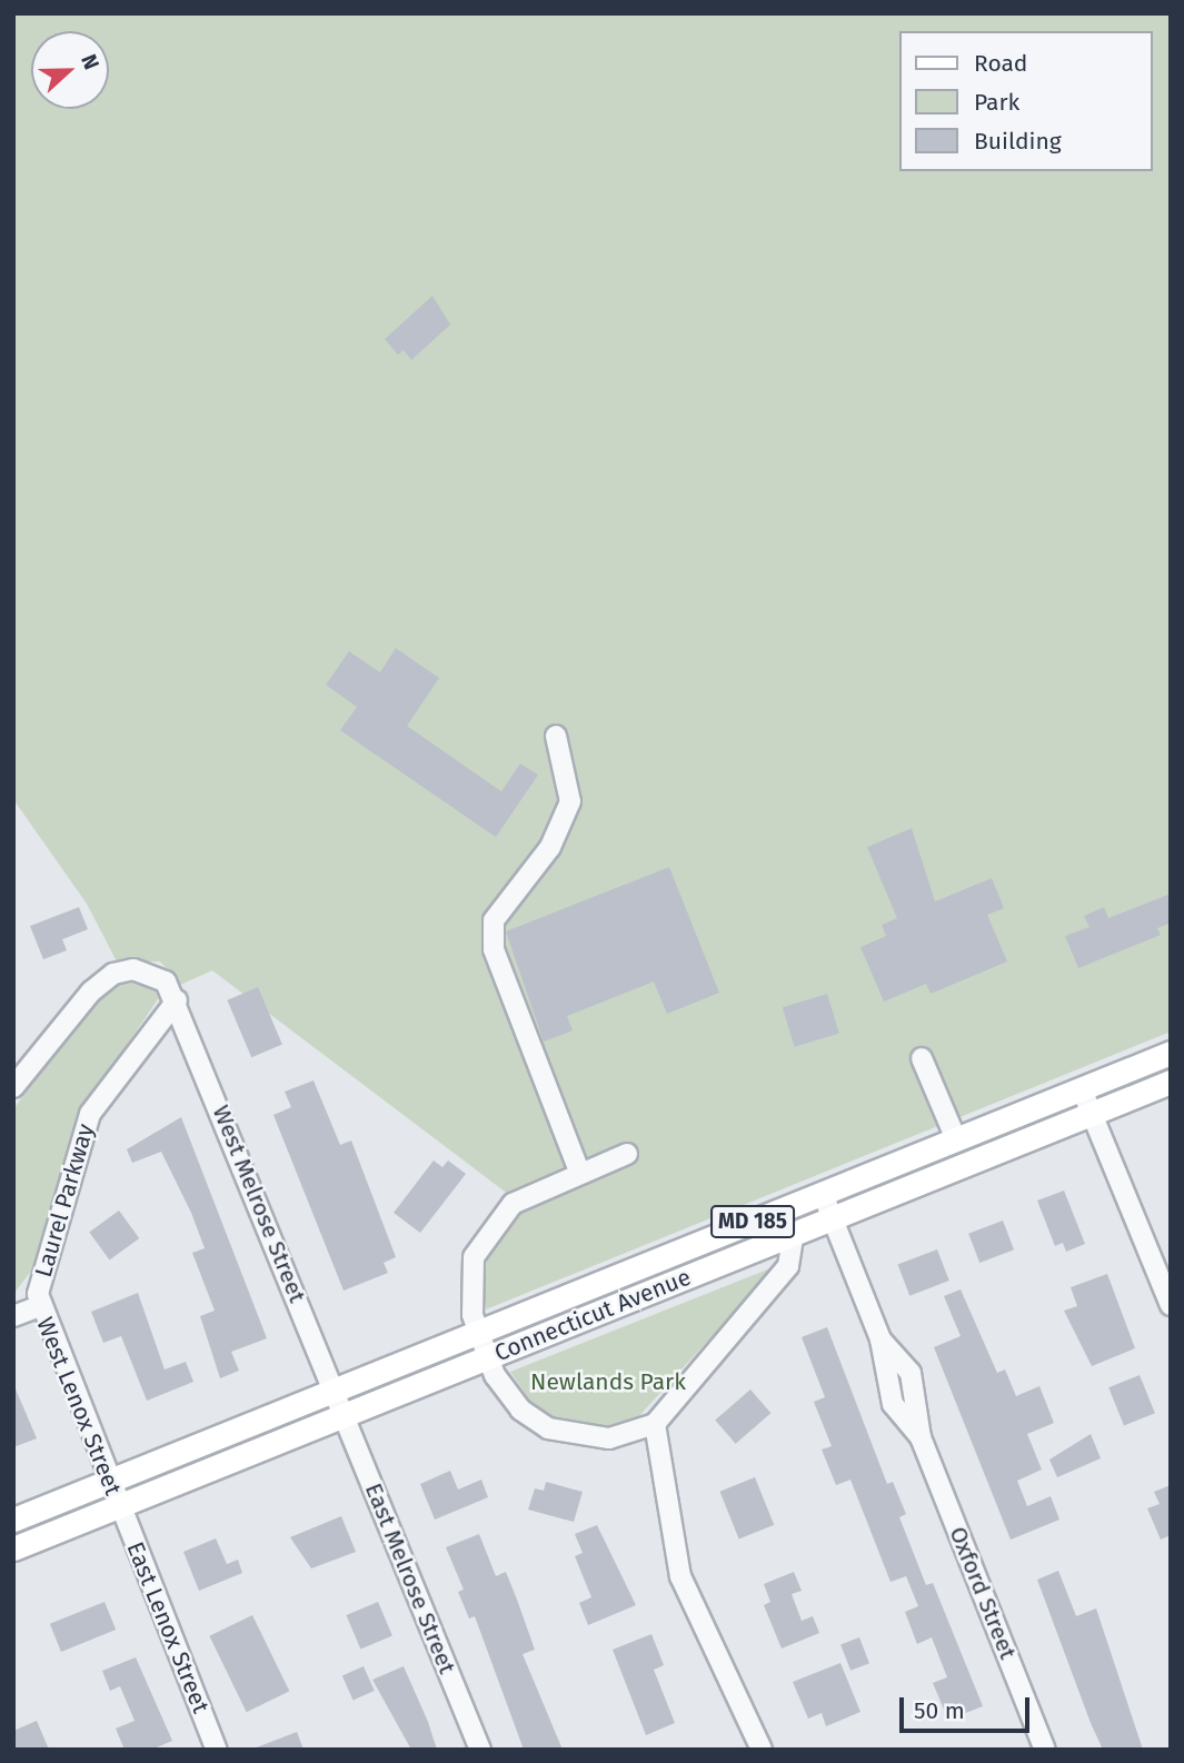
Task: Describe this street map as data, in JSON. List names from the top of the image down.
{
  "streets": {
    "main road": ["MD 185", "Connecticut Avenue"],
    "street": [
      "Laurel Parkway",
      "West Melrose Street",
      "West Lenox Street",
      "East Melrose Street",
      "Oxford Street",
      "East Lenox Street"
    ]
  },
  "crossings": [
    ["Laurel Parkway", "West Melrose Street"],
    ["Laurel Parkway", "West Lenox Street"],
    ["West Melrose Street", "Connecticut Avenue"],
    ["West Melrose Street", "East Melrose Street"],
    ["Connecticut Avenue", "West Lenox Street"],
    ["Connecticut Avenue", "East Melrose Street"],
    ["Connecticut Avenue", "Oxford Street"],
    ["Connecticut Avenue", "East Lenox Street"],
    ["West Lenox Street", "East Lenox Street"]
  ],
  "parks": ["Newlands Park"],
  "legend": ["Road", "Park", "Building"],
  "scale_bar": "50 m",
  "north": "right"
}
